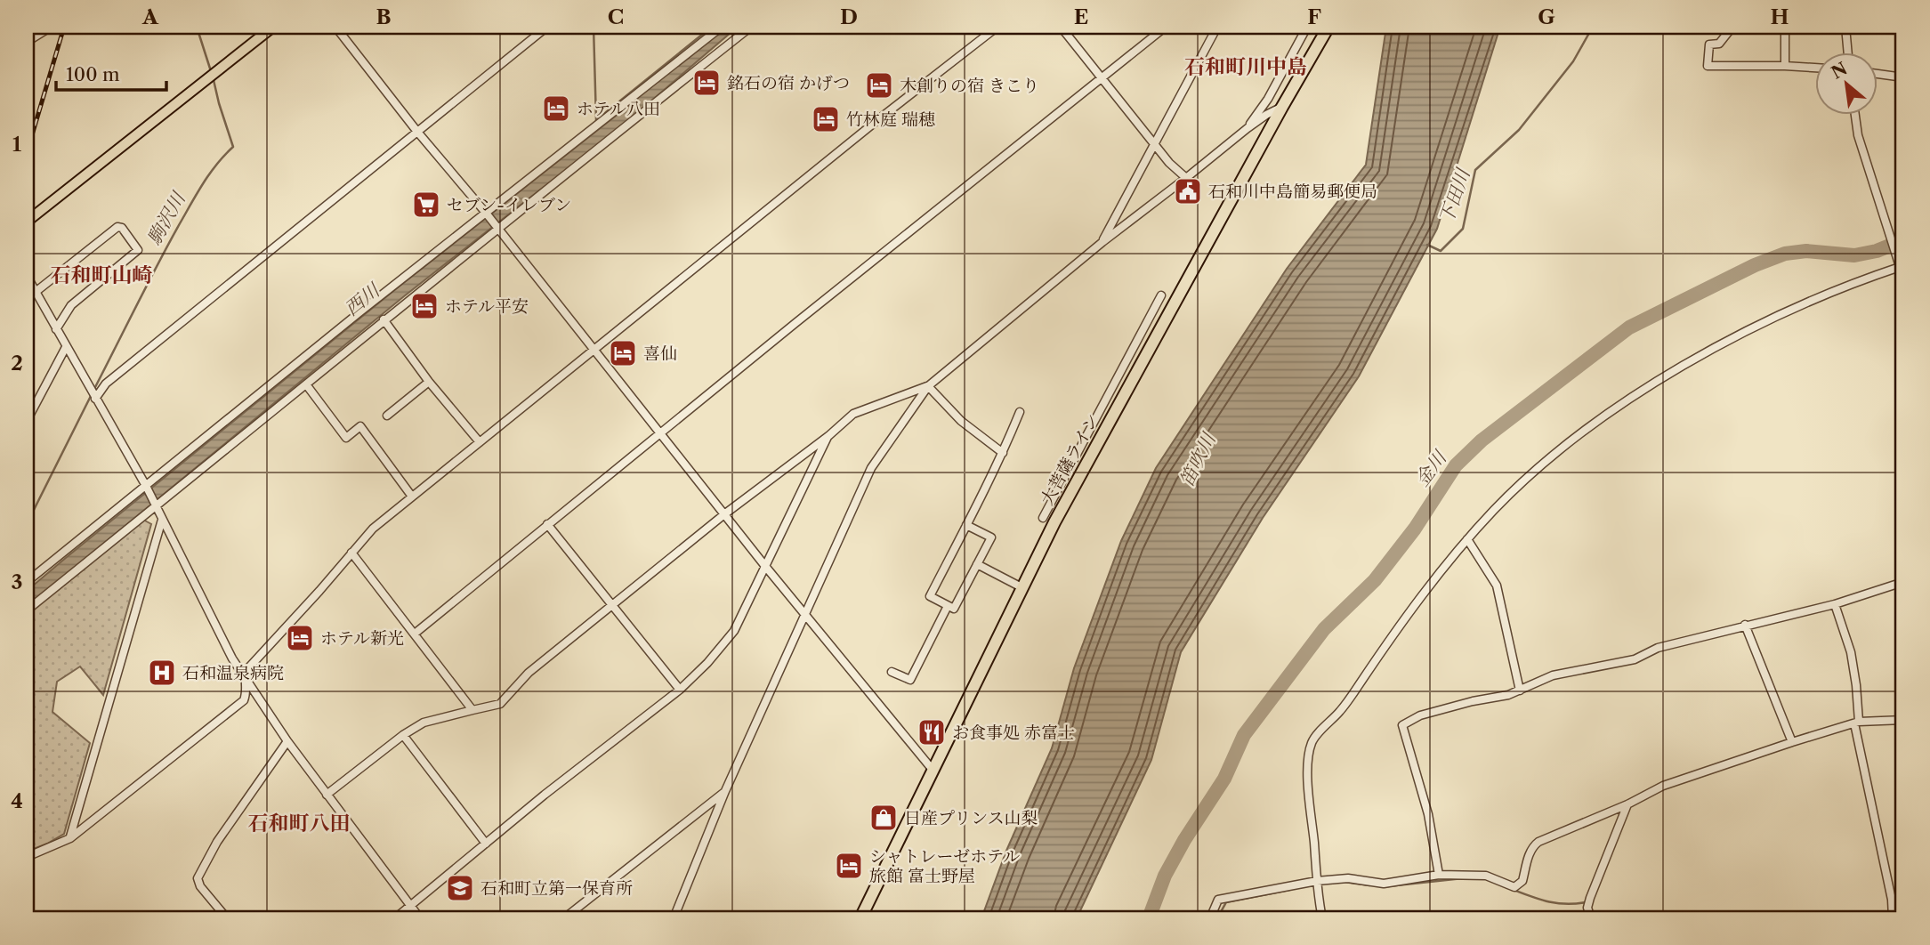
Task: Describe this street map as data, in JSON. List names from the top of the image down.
{
  "streets": {
    "highway": ["大菩薩ライン"]
  },
  "districts": ["石和町川中島", "石和町山崎", "石和町八田"],
  "water": [
    "下田川",
    "駒沢川",
    "西川",
    "笛吹川",
    "金川"
  ],
  "places": {
    "hotel": [
      "銘石の宿 かげつ",
      "木創りの宿 きこり",
      "ホテル八田",
      "竹林庭 瑞穂",
      "ホテル平安",
      "喜仙",
      "ホテル新光",
      "シャトレーゼホテル 旅館 富士野屋"
    ],
    "public building": ["石和川中島簡易郵便局"],
    "supermarket": ["セブン-イレブン"],
    "hospital": ["石和温泉病院"],
    "restaurant": ["お食事処 赤富士"],
    "shop": ["日産プリンス山梨"],
    "school or university": ["石和町立第一保育所"]
  },
  "scale_bar": "100 m",
  "north": "top left",
  "grid": {
    "columns": [
      "A",
      "B",
      "C",
      "D",
      "E",
      "F",
      "G",
      "H"
    ],
    "rows": [
      "1",
      "2",
      "3",
      "4"
    ]
  }
}
